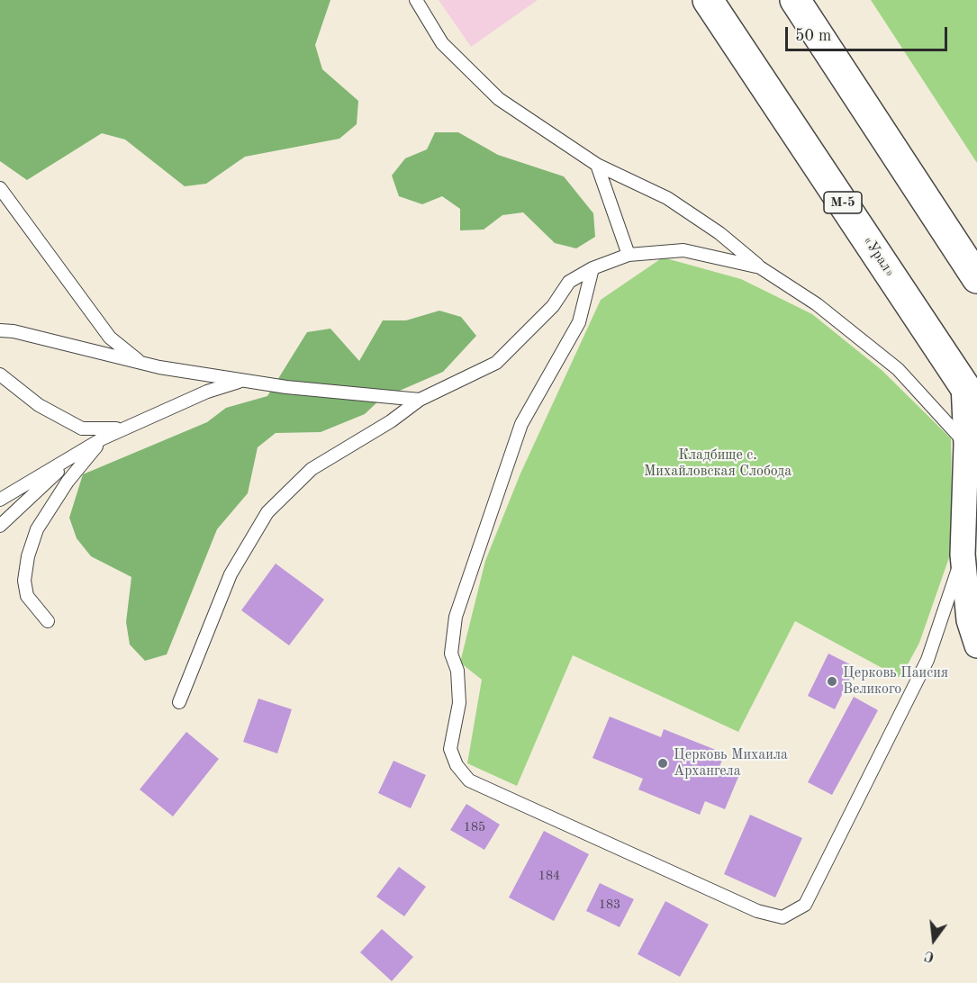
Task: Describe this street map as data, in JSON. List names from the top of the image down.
{
  "streets": {
    "highway": ["М-5", "«Урал»"]
  },
  "parks": ["Кладбище с. Михайловская Слобода"],
  "places": ["Церковь Паисия Великого", "Церковь Михаила Архангела"],
  "house_numbers": ["185", "184", "183"],
  "scale_bar": "50 m",
  "north": "bottom"
}
